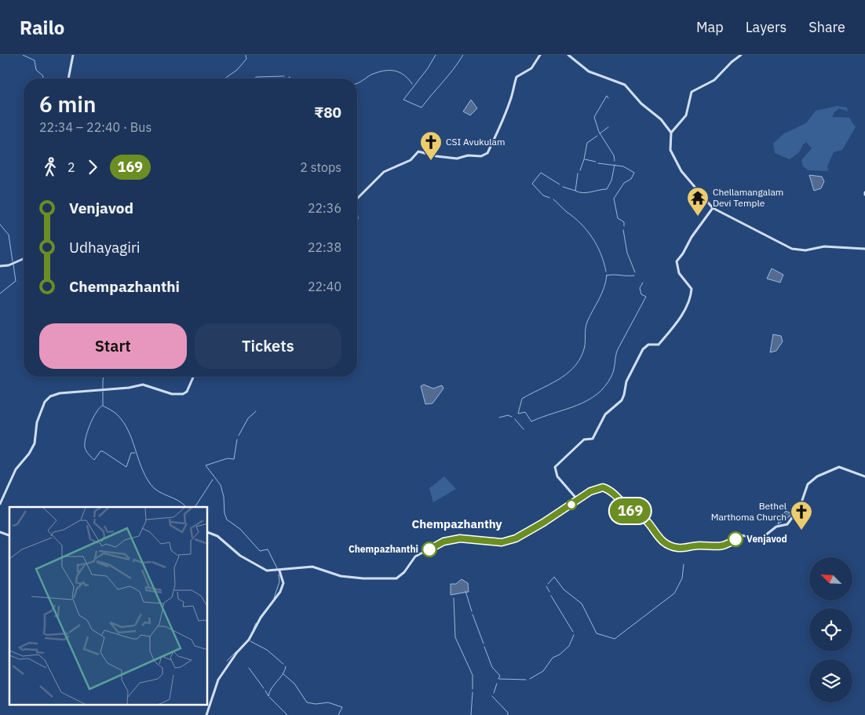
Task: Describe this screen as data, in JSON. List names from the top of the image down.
{
  "districts": ["Chempazhanthy"],
  "places": {
    "church": ["CSI Avukulam", "Bethel Marthoma Church"],
    "temple": ["Chellamangalam Devi Temple"],
    "other": ["Venjavod", "Chempazhanthi"]
  },
  "lines": ["bus line 169"],
  "north": "top left",
  "page": {
    "header": "Railo",
    "nav": ["Map", "Layers", "Share"],
    "on_map": "169",
    "heading": ["6 min", "22:34 – 22:40 · Bus", "₹80"],
    "legs": ["2", "169", "2 stops"],
    "list": [
      {
        "name": "Venjavod",
        "value": "22:36"
      },
      {
        "name": "Udhayagiri",
        "value": "22:38"
      },
      {
        "name": "Chempazhanthi",
        "value": "22:40"
      }
    ],
    "buttons": ["Start", "Tickets"]
  }
}
